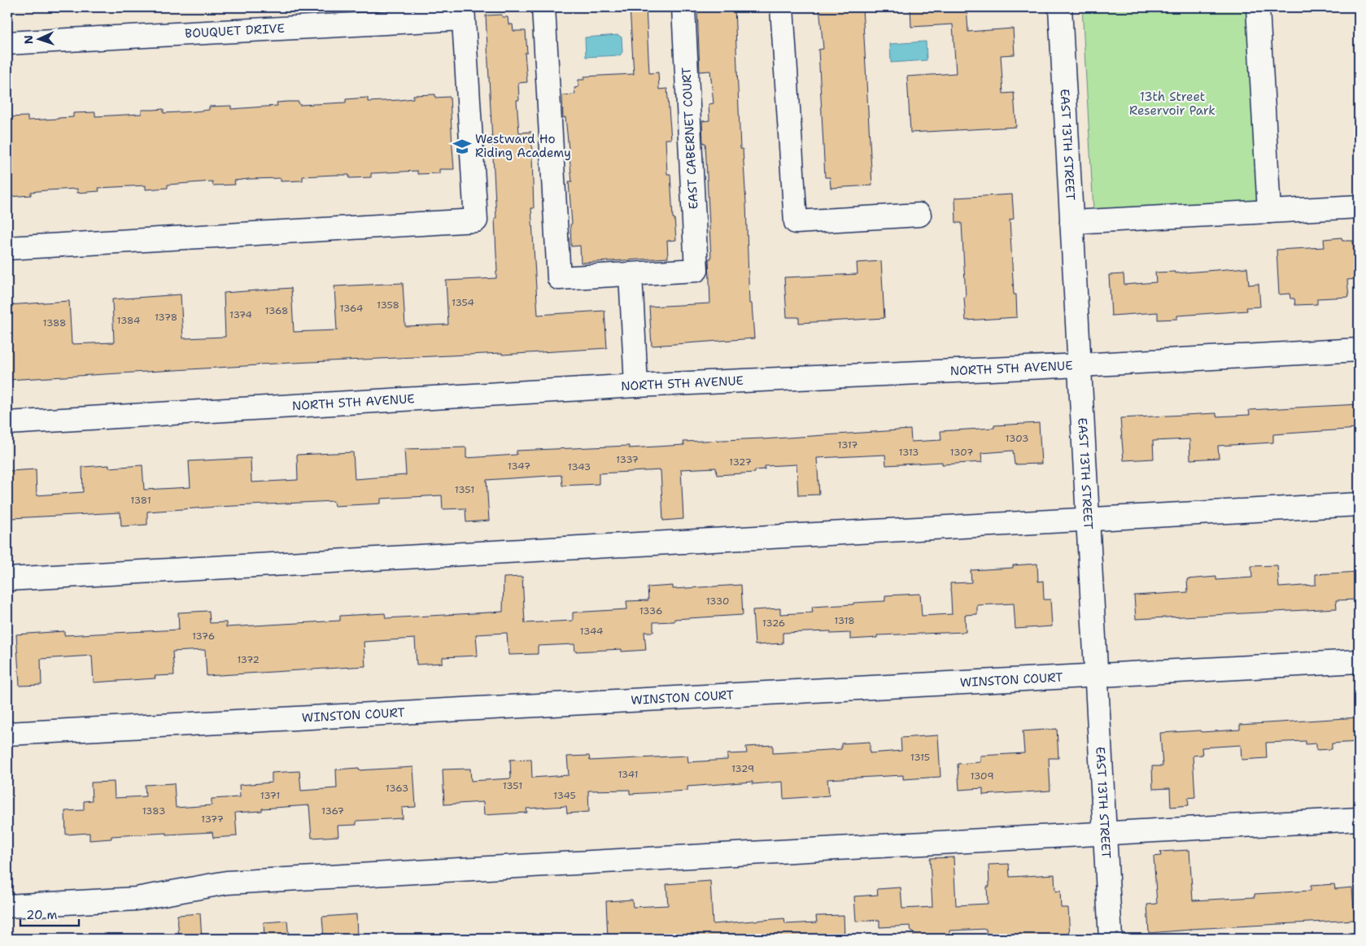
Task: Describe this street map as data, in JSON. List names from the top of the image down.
{
  "streets": {
    "street": [
      "BOUQUET DRIVE",
      "EAST CABERNET COURT",
      "EAST 13TH STREET",
      "NORTH 5TH AVENUE",
      "WINSTON COURT"
    ]
  },
  "crossings": [
    ["EAST 13TH STREET", "NORTH 5TH AVENUE"],
    ["EAST 13TH STREET", "WINSTON COURT"]
  ],
  "parks": ["13th Street Reservoir Park"],
  "places": {
    "school or university": ["Westward Ho Riding Academy"]
  },
  "house_numbers": [
    "1354",
    "1358",
    "1364",
    "1368",
    "1374",
    "1378",
    "1384",
    "1388",
    "1303",
    "1317",
    "1313",
    "1307",
    "1337",
    "1327",
    "1347",
    "1343",
    "1351",
    "1381",
    "1330",
    "1336",
    "1318",
    "1326",
    "1344",
    "1376",
    "1372",
    "1315",
    "1329",
    "1341",
    "1309",
    "1351",
    "1363",
    "1371",
    "1345",
    "1383",
    "1367",
    "1377"
  ],
  "scale_bar": "20 m",
  "north": "left"
}
